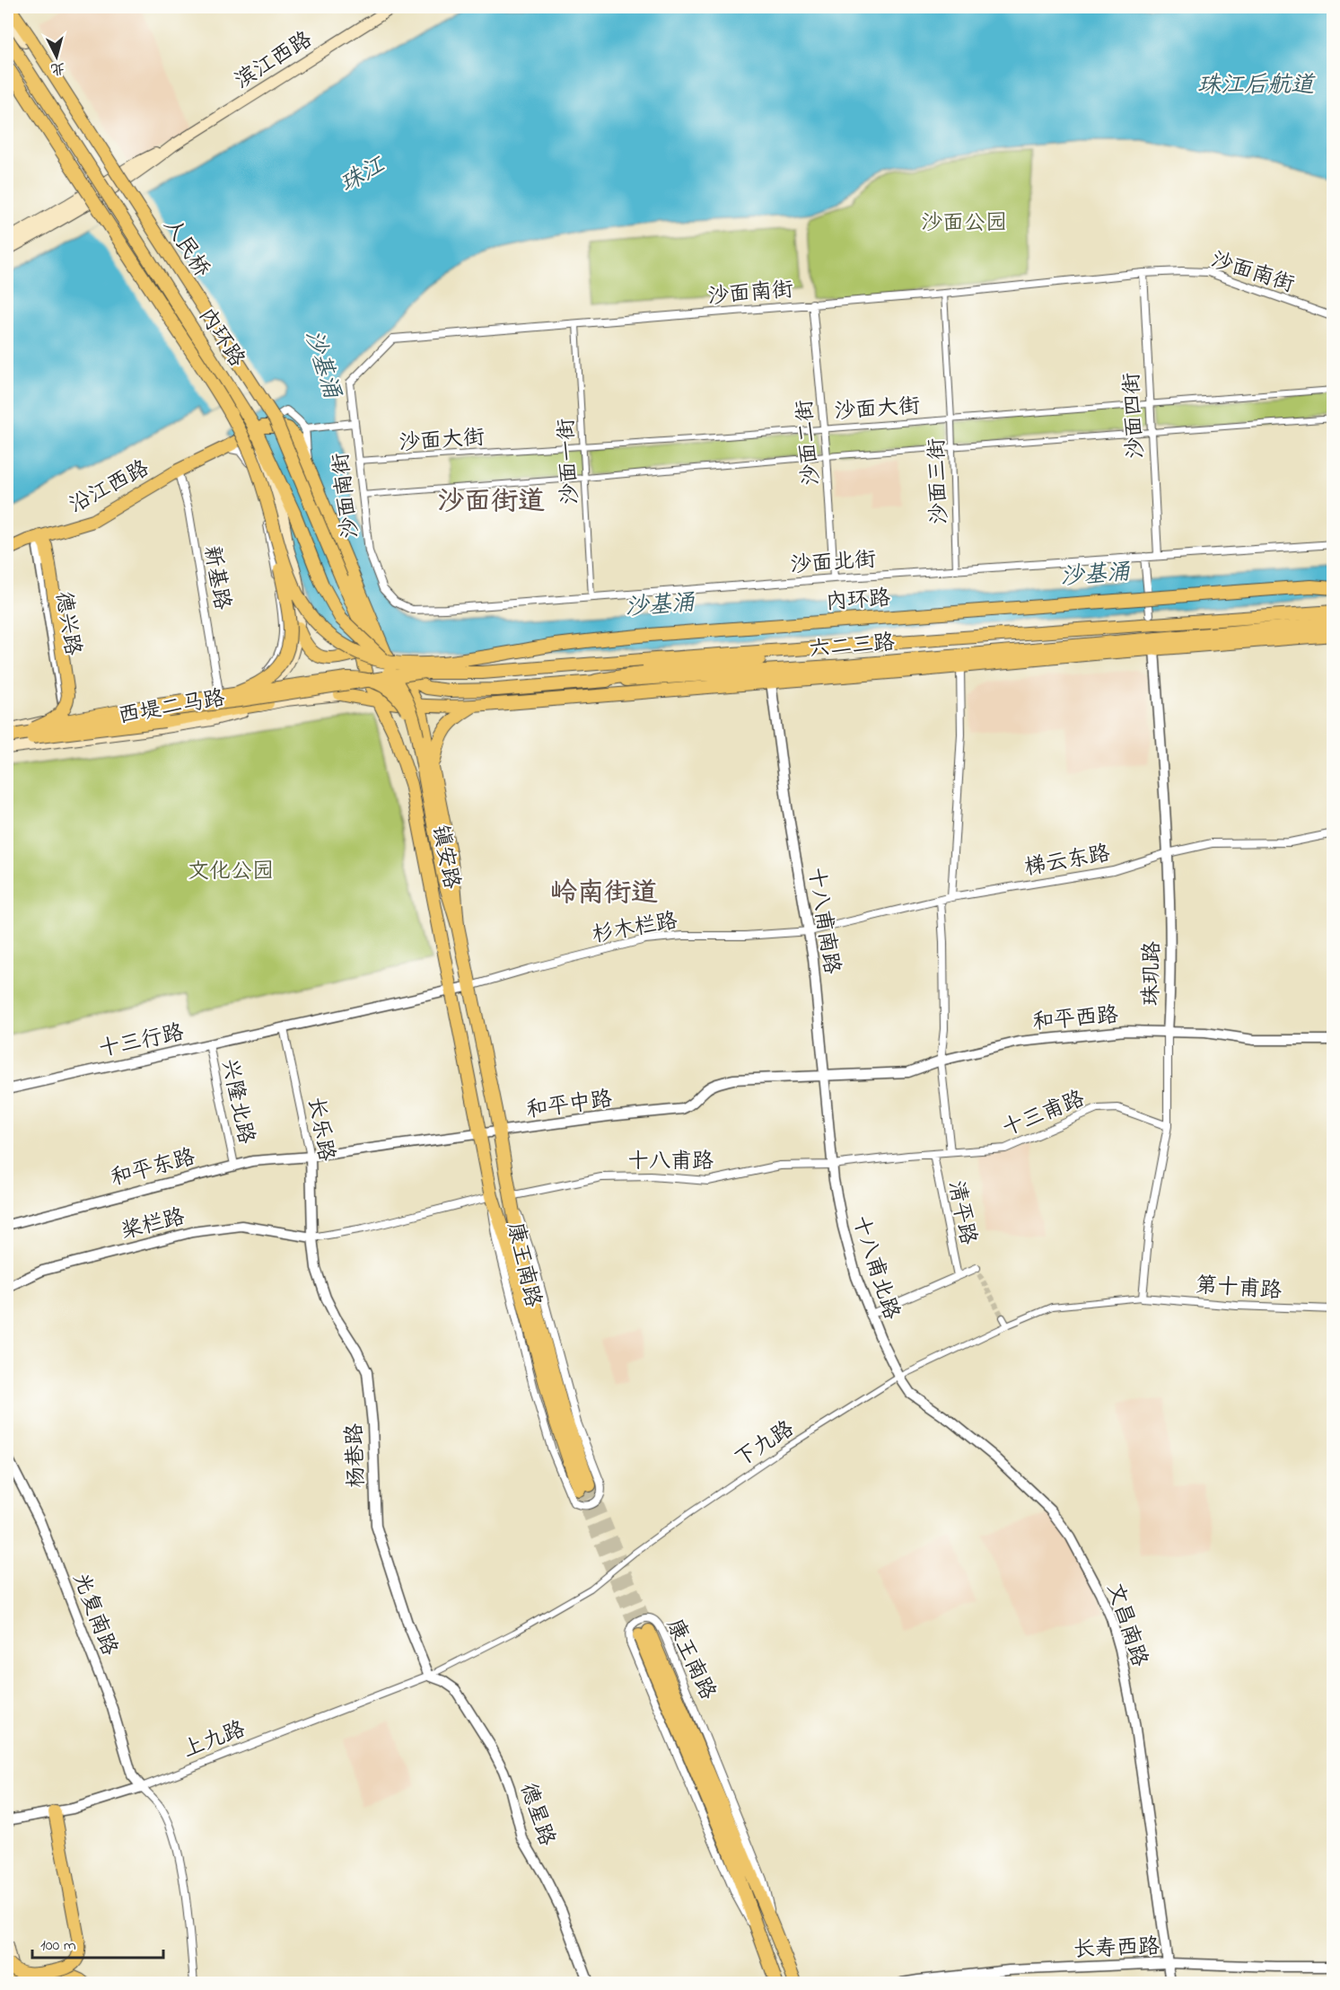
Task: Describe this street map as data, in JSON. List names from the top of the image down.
{
  "streets": {
    "main road": [
      "滨江西路",
      "人民桥",
      "内环路",
      "沿江西路",
      "六二三路",
      "西堤二马路",
      "镇安路",
      "康王南路"
    ],
    "street": [
      "沙面南街",
      "沙面大街",
      "沙面四街",
      "沙面二街",
      "沙面一街",
      "沙面三街",
      "沙面北街",
      "新基路",
      "德兴路",
      "梯云东路",
      "十八甫南路",
      "杉木栏路",
      "珠玑路",
      "和平西路",
      "十三行路",
      "兴隆北路",
      "和平中路",
      "十三甫路",
      "长乐路",
      "十八甫路",
      "和平东路",
      "清平路",
      "桨栏路",
      "十八甫北路",
      "第十甫路",
      "下九路",
      "杨巷路",
      "光复南路",
      "文昌南路",
      "上九路",
      "德星路",
      "长寿西路"
    ]
  },
  "crossings": [
    ["人民桥", "六二三路"],
    ["人民桥", "镇安路"],
    ["沙面南街", "沙面大街"],
    ["沙面南街", "沙面四街"],
    ["沙面南街", "沙面二街"],
    ["沙面南街", "沙面一街"],
    ["沙面南街", "沙面三街"],
    ["沙面南街", "沙面北街"],
    ["内环路", "沿江西路"],
    ["沙面大街", "沙面四街"],
    ["沙面大街", "沙面二街"],
    ["沙面大街", "沙面一街"],
    ["沙面大街", "沙面三街"],
    ["沙面四街", "沙面北街"],
    ["沙面二街", "沙面北街"],
    ["沙面一街", "沙面北街"],
    ["沙面三街", "沙面北街"],
    ["沿江西路", "新基路"],
    ["沿江西路", "德兴路"],
    ["新基路", "西堤二马路"],
    ["德兴路", "西堤二马路"],
    ["六二三路", "西堤二马路"],
    ["六二三路", "镇安路"],
    ["六二三路", "十八甫南路"],
    ["六二三路", "珠玑路"],
    ["镇安路", "杉木栏路"],
    ["镇安路", "康王南路"],
    ["梯云东路", "十八甫南路"],
    ["梯云东路", "杉木栏路"],
    ["梯云东路", "珠玑路"],
    ["十八甫南路", "杉木栏路"],
    ["十八甫南路", "和平西路"],
    ["十八甫南路", "和平中路"],
    ["十八甫南路", "十三甫路"],
    ["十八甫南路", "十八甫路"],
    ["十八甫南路", "十八甫北路"],
    ["杉木栏路", "康王南路"],
    ["珠玑路", "和平西路"],
    ["珠玑路", "十三甫路"],
    ["珠玑路", "第十甫路"],
    ["珠玑路", "下九路"],
    ["和平西路", "和平中路"],
    ["十三行路", "兴隆北路"],
    ["十三行路", "长乐路"],
    ["兴隆北路", "和平东路"],
    ["和平中路", "长乐路"],
    ["和平中路", "和平东路"],
    ["和平中路", "康王南路"],
    ["十三甫路", "十八甫路"],
    ["十三甫路", "清平路"],
    ["十三甫路", "十八甫北路"],
    ["长乐路", "和平东路"],
    ["长乐路", "桨栏路"],
    ["长乐路", "杨巷路"],
    ["十八甫路", "康王南路"],
    ["十八甫路", "十八甫北路"],
    ["桨栏路", "杨巷路"],
    ["十八甫北路", "下九路"],
    ["十八甫北路", "文昌南路"],
    ["第十甫路", "下九路"],
    ["下九路", "杨巷路"],
    ["下九路", "文昌南路"],
    ["下九路", "上九路"],
    ["下九路", "德星路"],
    ["杨巷路", "上九路"],
    ["杨巷路", "德星路"],
    ["光复南路", "上九路"],
    ["文昌南路", "长寿西路"],
    ["上九路", "德星路"]
  ],
  "districts": ["沙面街道", "岭南街道"],
  "water": ["珠江后航道", "珠江", "沙基涌"],
  "parks": ["沙面公园", "文化公园"],
  "scale_bar": "100 m",
  "north": "bottom"
}
